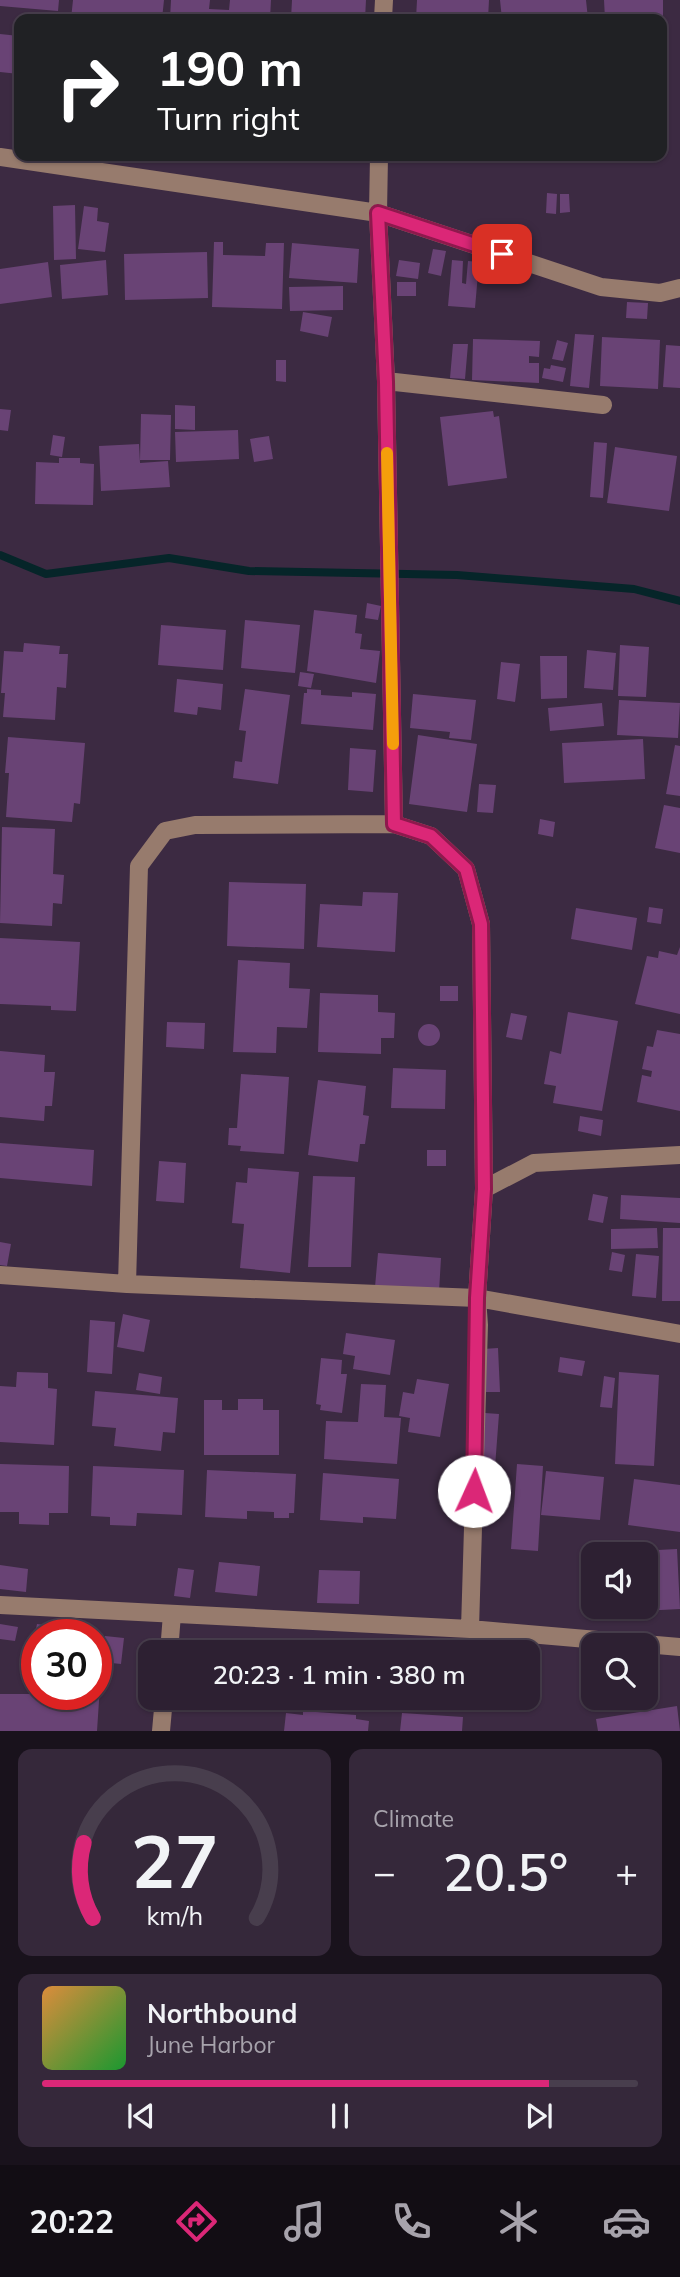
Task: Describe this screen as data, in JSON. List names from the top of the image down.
{
  "page": {
    "turn": ["190 m", "Turn right"],
    "limit": "30",
    "trip": "20:23 · 1 min · 380 m",
    "tile": "Climate",
    "heat": ["−", "20.5°", "+"],
    "song": ["Northbound", "June Harbor"],
    "tabs": "20:22",
    "gauge": ["27", "km/h"]
  }
}
